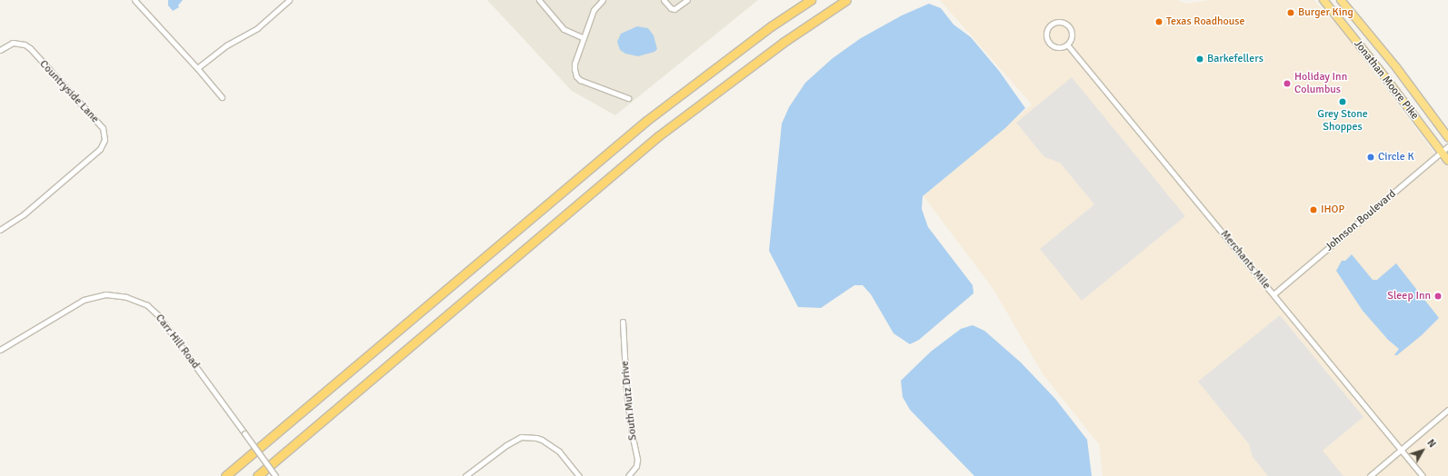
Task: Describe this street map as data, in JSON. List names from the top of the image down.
{
  "streets": {
    "highway": ["Jonathan Moore Pike"],
    "street": [
      "Countryside Lane",
      "Johnson Boulevard",
      "Merchants Mile",
      "Carr Hill Road",
      "South Mutz Drive"
    ]
  },
  "crossings": [
    ["Jonathan Moore Pike", "Johnson Boulevard"],
    ["Johnson Boulevard", "Merchants Mile"]
  ],
  "places": [
    "Burger King",
    "Texas Roadhouse",
    "Barkefellers",
    "Holiday Inn Columbus",
    "Grey Stone Shoppes",
    "Circle K",
    "IHOP",
    "Sleep Inn"
  ],
  "north": "top right"
}
